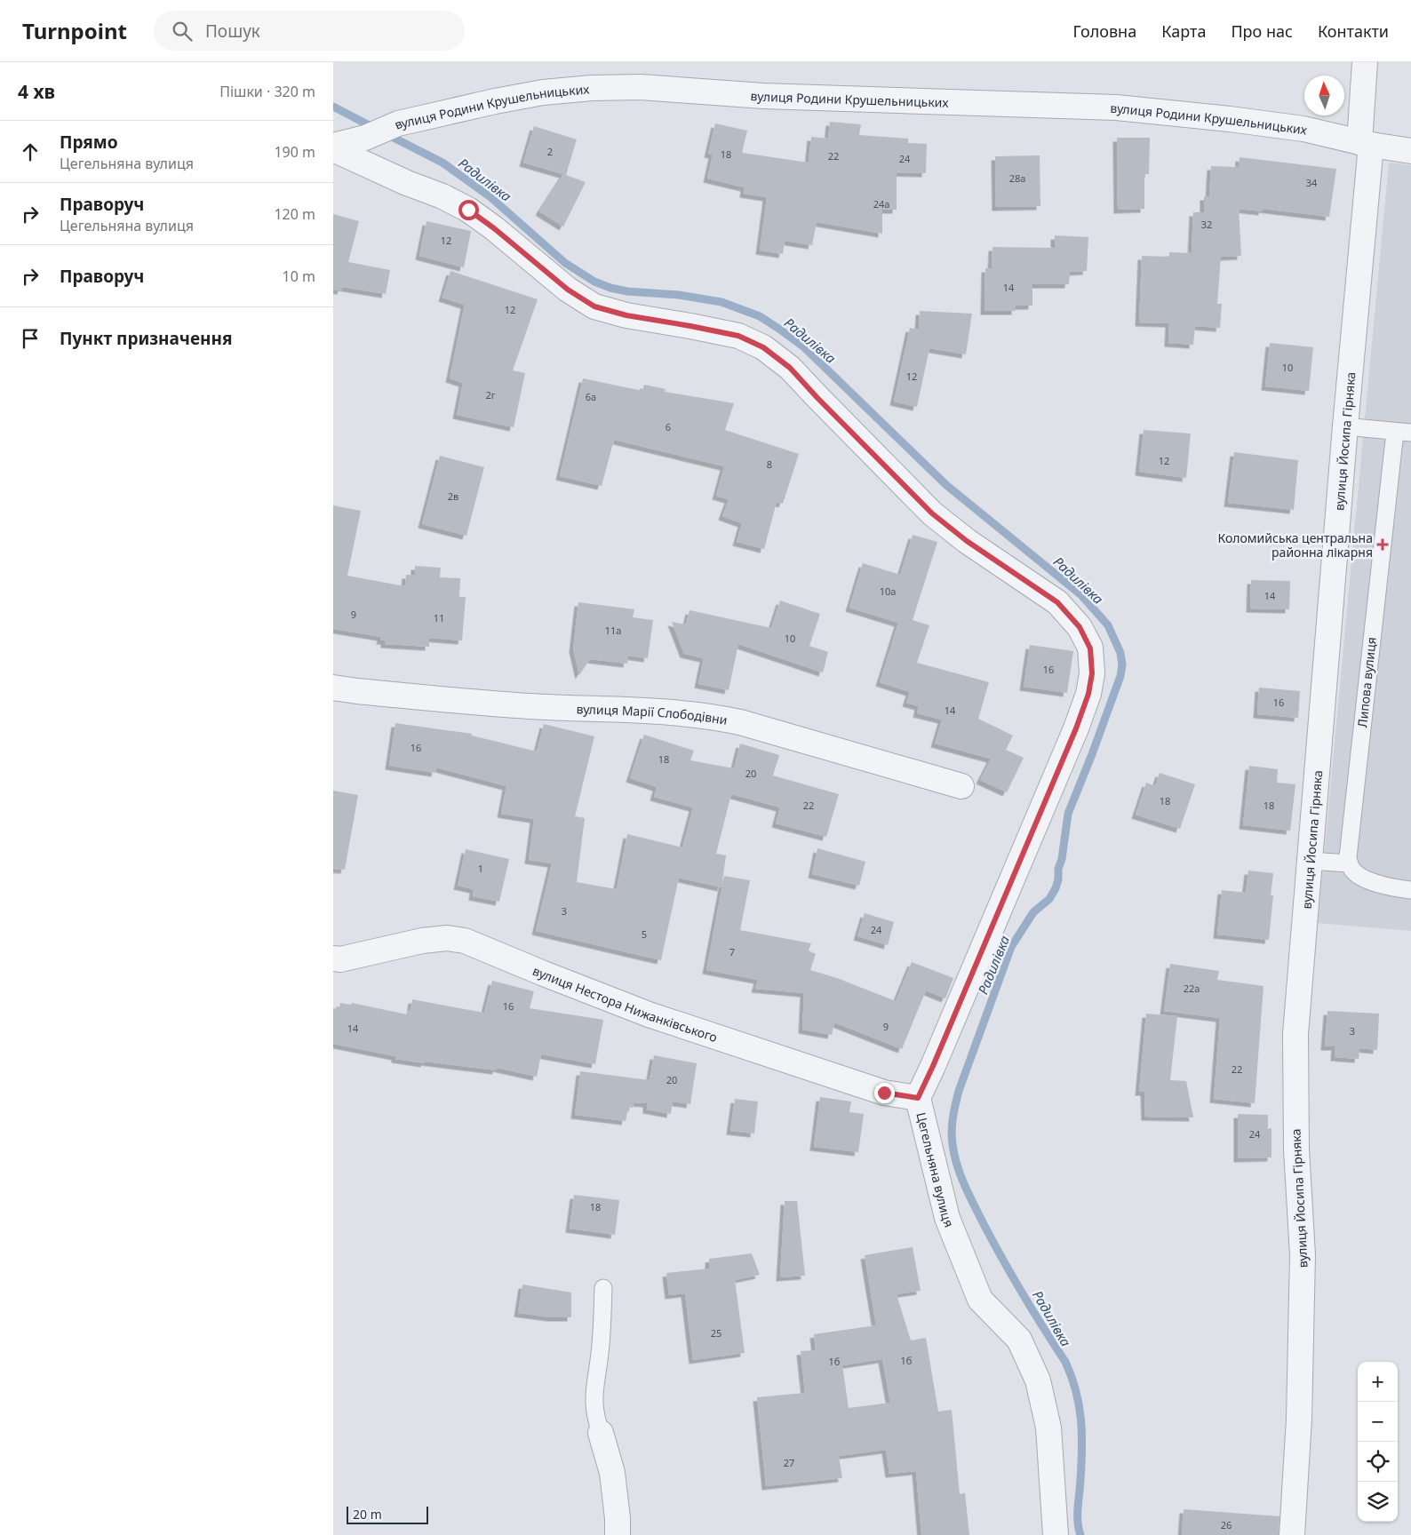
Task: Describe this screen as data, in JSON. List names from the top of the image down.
{
  "streets": {
    "street": [
      "вулиця Родини Крушельницьких",
      "вулиця Йосипа Гірняка",
      "вулиця Марії Слободівни",
      "вулиця Нестора Нижанківського",
      "Цегельняна вулиця"
    ],
    "lane": ["Липова вулиця"]
  },
  "crossings": [
    ["вулиця Родини Крушельницьких", "вулиця Йосипа Гірняка"],
    ["вулиця Нестора Нижанківського", "Цегельняна вулиця"]
  ],
  "water": ["Радилівка"],
  "places": {
    "health": ["Коломийська центральна районна лікарня"]
  },
  "house_numbers": [
    "2",
    "18",
    "22",
    "24",
    "28а",
    "34",
    "24а",
    "32",
    "12",
    "14",
    "12",
    "10",
    "12",
    "2г",
    "6а",
    "6",
    "12",
    "8",
    "2в",
    "10а",
    "14",
    "9",
    "11",
    "11а",
    "10",
    "16",
    "16",
    "14",
    "16",
    "18",
    "20",
    "18",
    "22",
    "18",
    "1",
    "3",
    "24",
    "5",
    "7",
    "22а",
    "16",
    "9",
    "14",
    "3",
    "22",
    "20",
    "24",
    "18",
    "25",
    "1б",
    "1б",
    "27",
    "26"
  ],
  "scale_bar": "20 m",
  "north": "top",
  "page": {
    "header": "Turnpoint",
    "search": "Пошук",
    "nav": [
      "Головна",
      "Карта",
      "Про нас",
      "Контакти"
    ],
    "heading": ["4 хв", "Пішки · 320 m"],
    "list": [
      ["Прямо", "Цегельняна вулиця", "190 m"],
      ["Праворуч", "Цегельняна вулиця", "120 m"],
      ["Праворуч", "10 m"],
      "Пункт призначення"
    ],
    "map_buttons": ["+", "−"],
    "scale": "20 m"
  }
}
